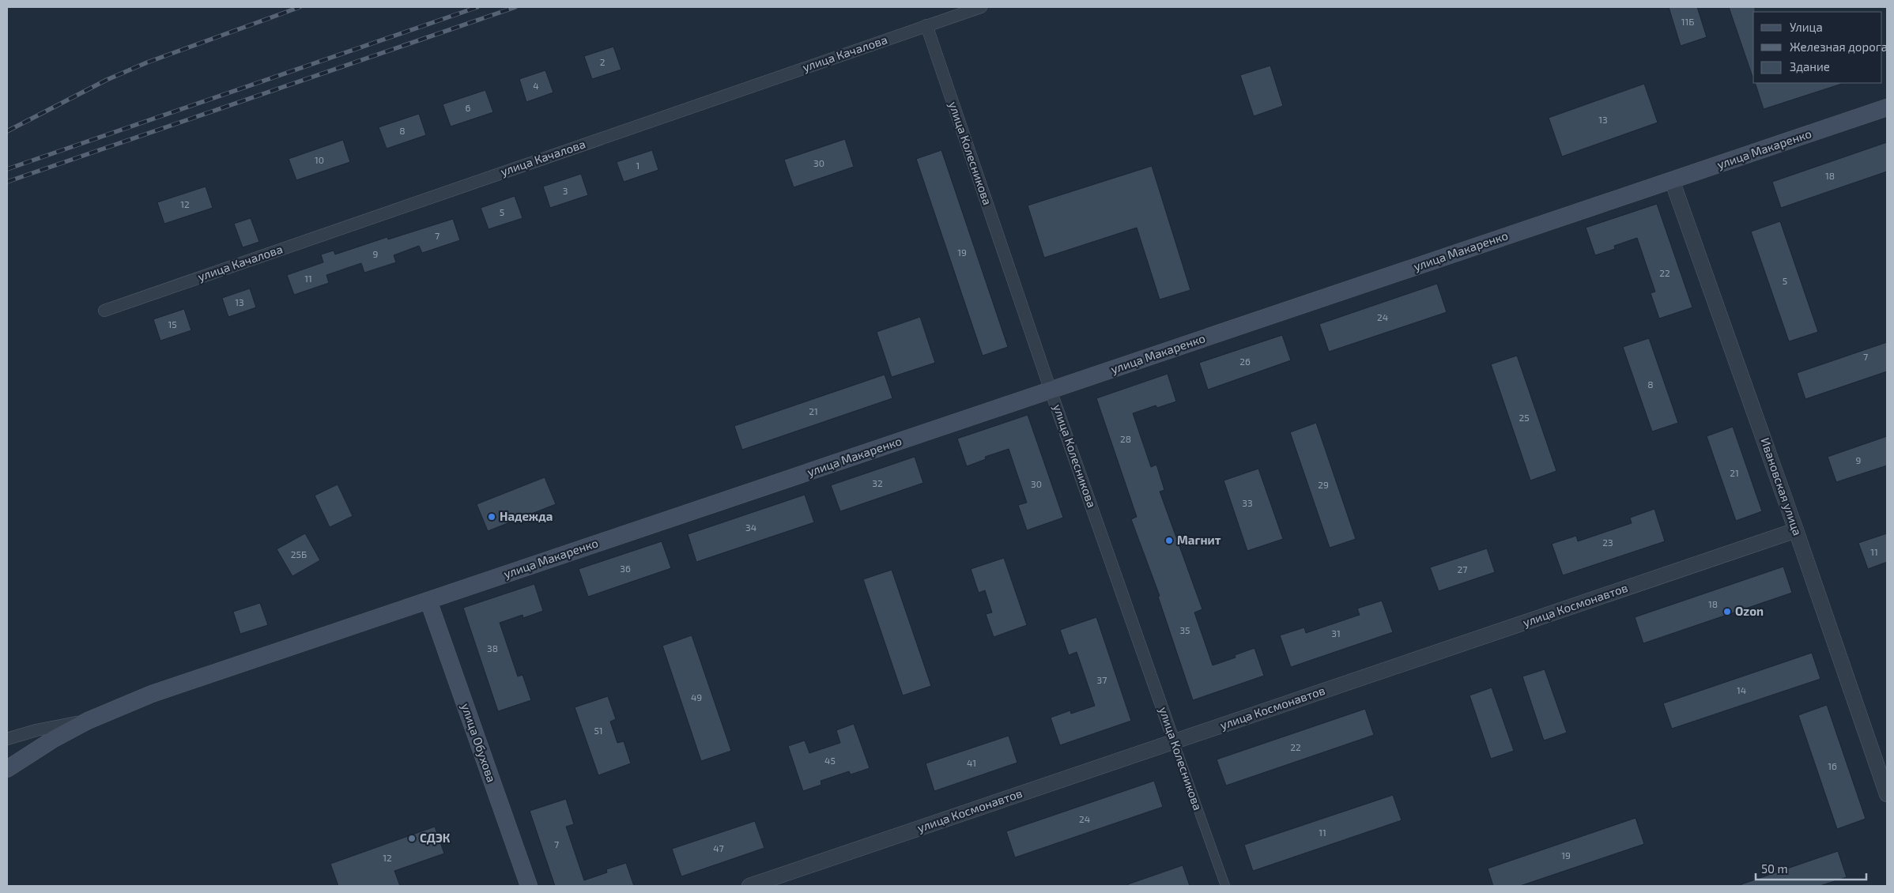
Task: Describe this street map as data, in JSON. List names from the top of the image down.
{
  "streets": {
    "main road": ["улица Макаренко", "улица Обухова"],
    "street": [
      "улица Качалова",
      "улица Колесникова",
      "Ивановская улица",
      "улица Космонавтов"
    ]
  },
  "crossings": [
    ["улица Качалова", "улица Колесникова"],
    ["улица Макаренко", "улица Колесникова"],
    ["улица Макаренко", "Ивановская улица"],
    ["улица Макаренко", "улица Обухова"],
    ["улица Колесникова", "улица Космонавтов"],
    ["Ивановская улица", "улица Космонавтов"]
  ],
  "places": [
    "Надежда",
    "Магнит",
    "Ozon",
    "СДЭК"
  ],
  "house_numbers": [
    "11Б",
    "2",
    "4",
    "6",
    "13",
    "8",
    "10",
    "30",
    "1",
    "18",
    "3",
    "12",
    "5",
    "7",
    "19",
    "9",
    "22",
    "11",
    "5",
    "13",
    "24",
    "15",
    "7",
    "26",
    "8",
    "21",
    "25",
    "28",
    "9",
    "21",
    "32",
    "30",
    "29",
    "33",
    "34",
    "23",
    "11",
    "25Б",
    "36",
    "27",
    "18",
    "35",
    "31",
    "38",
    "37",
    "14",
    "49",
    "51",
    "22",
    "45",
    "41",
    "16",
    "24",
    "11",
    "7",
    "47",
    "19",
    "12"
  ],
  "legend": ["Улица", "Железная дорога", "Здание"],
  "scale_bar": "50 m"
}
